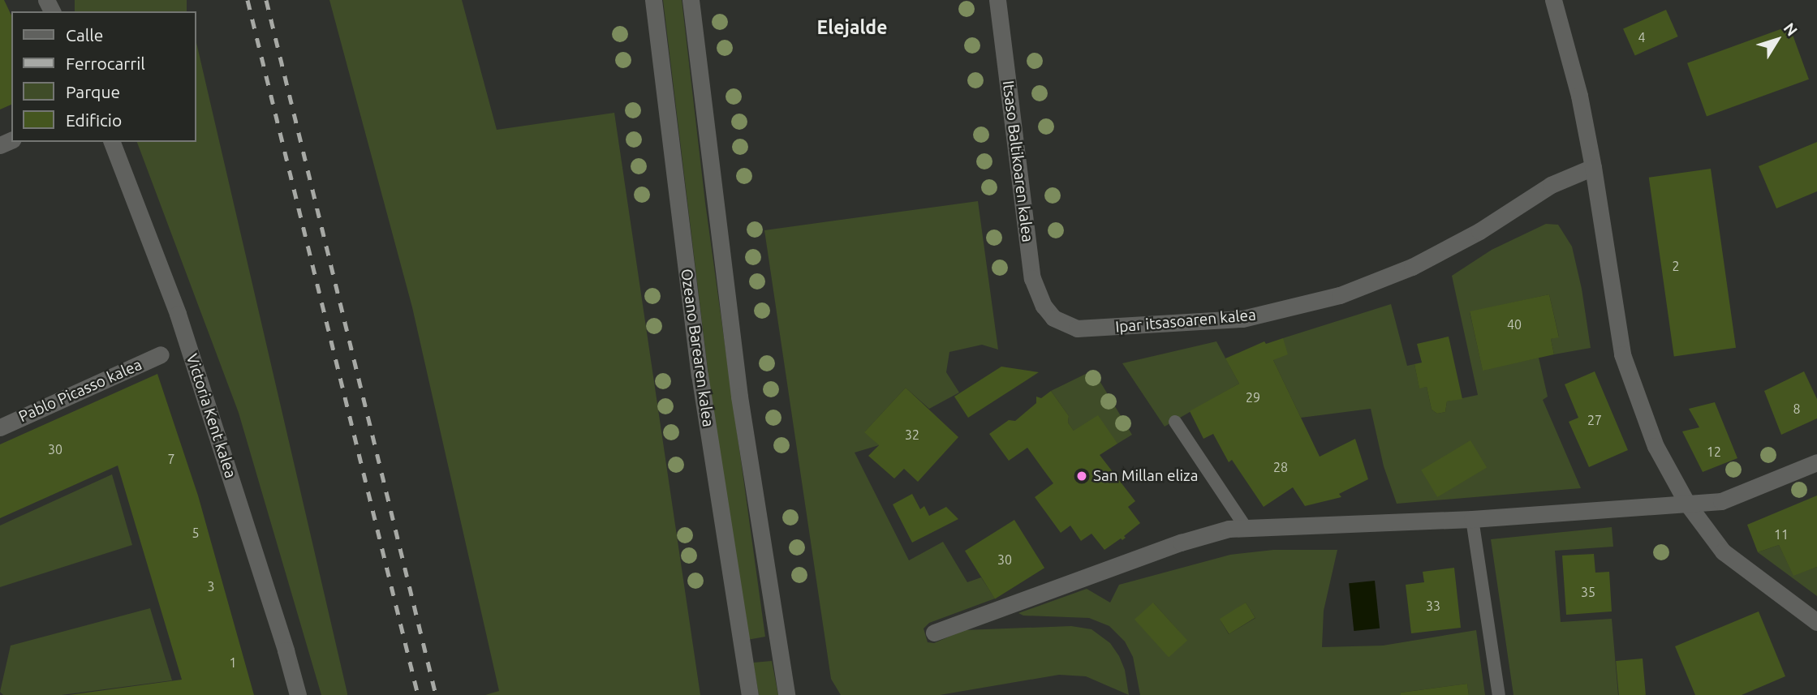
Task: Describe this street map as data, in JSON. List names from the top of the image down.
{
  "streets": {
    "street": [
      "Itsaso Baltikoaren kalea",
      "Ipar itsasoaren kalea",
      "Ozeano Barearen kalea",
      "Pablo Picasso kalea",
      "Victoria Kent kalea"
    ]
  },
  "crossings": [
    ["Itsaso Baltikoaren kalea", "Ipar itsasoaren kalea"]
  ],
  "districts": ["Elejalde"],
  "places": ["San Millan eliza"],
  "house_numbers": [
    "4",
    "2",
    "40",
    "29",
    "8",
    "27",
    "32",
    "30",
    "12",
    "7",
    "28",
    "5",
    "11",
    "30",
    "3",
    "35",
    "33",
    "1"
  ],
  "legend": [
    "Calle",
    "Ferrocarril",
    "Parque",
    "Edificio"
  ],
  "north": "top right"
}
